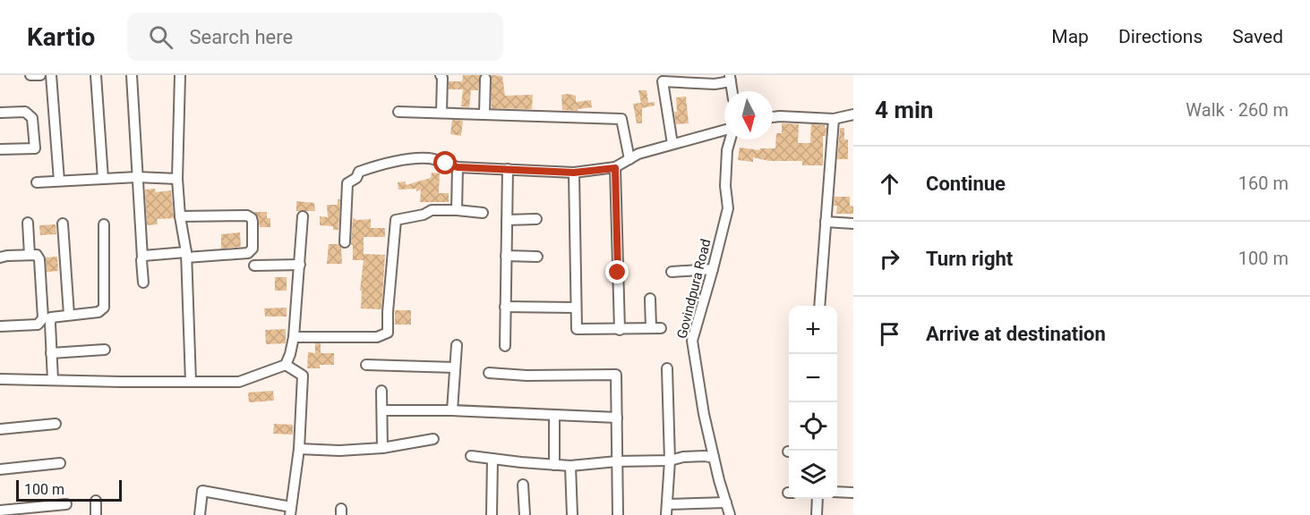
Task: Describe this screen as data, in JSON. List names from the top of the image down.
{
  "streets": {
    "street": ["Govindpura Road"]
  },
  "scale_bar": "100 m",
  "north": "bottom",
  "page": {
    "header": "Kartio",
    "search": "Search here",
    "nav": ["Map", "Directions", "Saved"],
    "heading": ["4 min", "Walk · 260 m"],
    "list": [
      ["Continue", "160 m"],
      ["Turn right", "100 m"],
      "Arrive at destination"
    ],
    "map_buttons": ["+", "−"],
    "scale": "100 m"
  }
}
